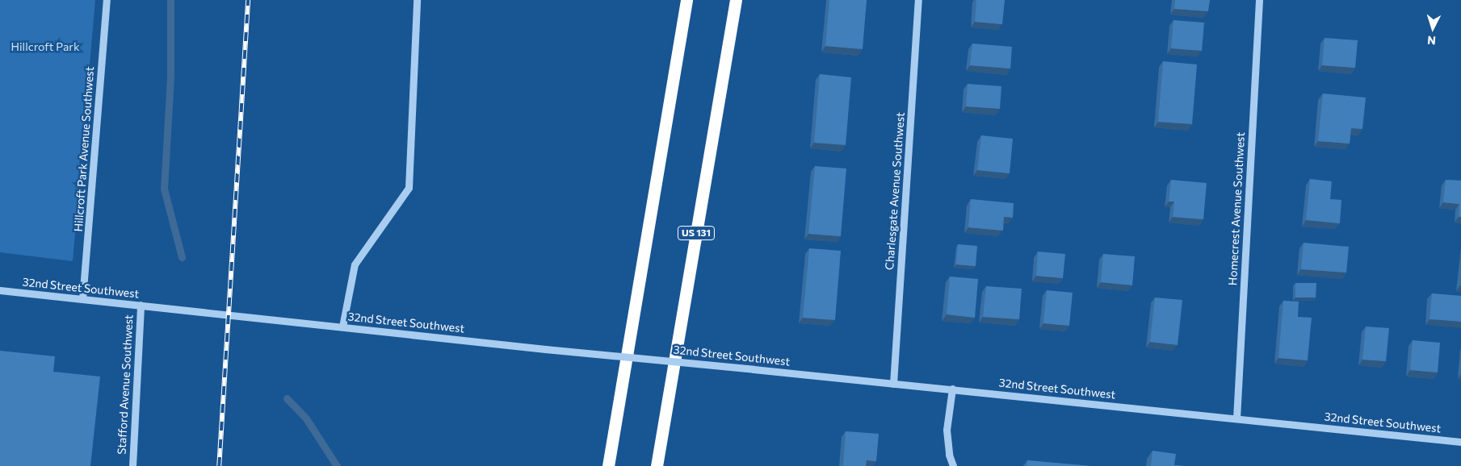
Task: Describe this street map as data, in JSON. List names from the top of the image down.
{
  "streets": {
    "highway": ["US 131"],
    "street": [
      "Hillcroft Park Avenue Southwest",
      "Charlesgate Avenue Southwest",
      "Homecrest Avenue Southwest",
      "32nd Street Southwest",
      "Stafford Avenue Southwest"
    ]
  },
  "crossings": [
    ["Hillcroft Park Avenue Southwest", "32nd Street Southwest"],
    ["Charlesgate Avenue Southwest", "32nd Street Southwest"],
    ["Homecrest Avenue Southwest", "32nd Street Southwest"],
    ["32nd Street Southwest", "Stafford Avenue Southwest"]
  ],
  "parks": ["Hillcroft Park"],
  "north": "bottom"
}
